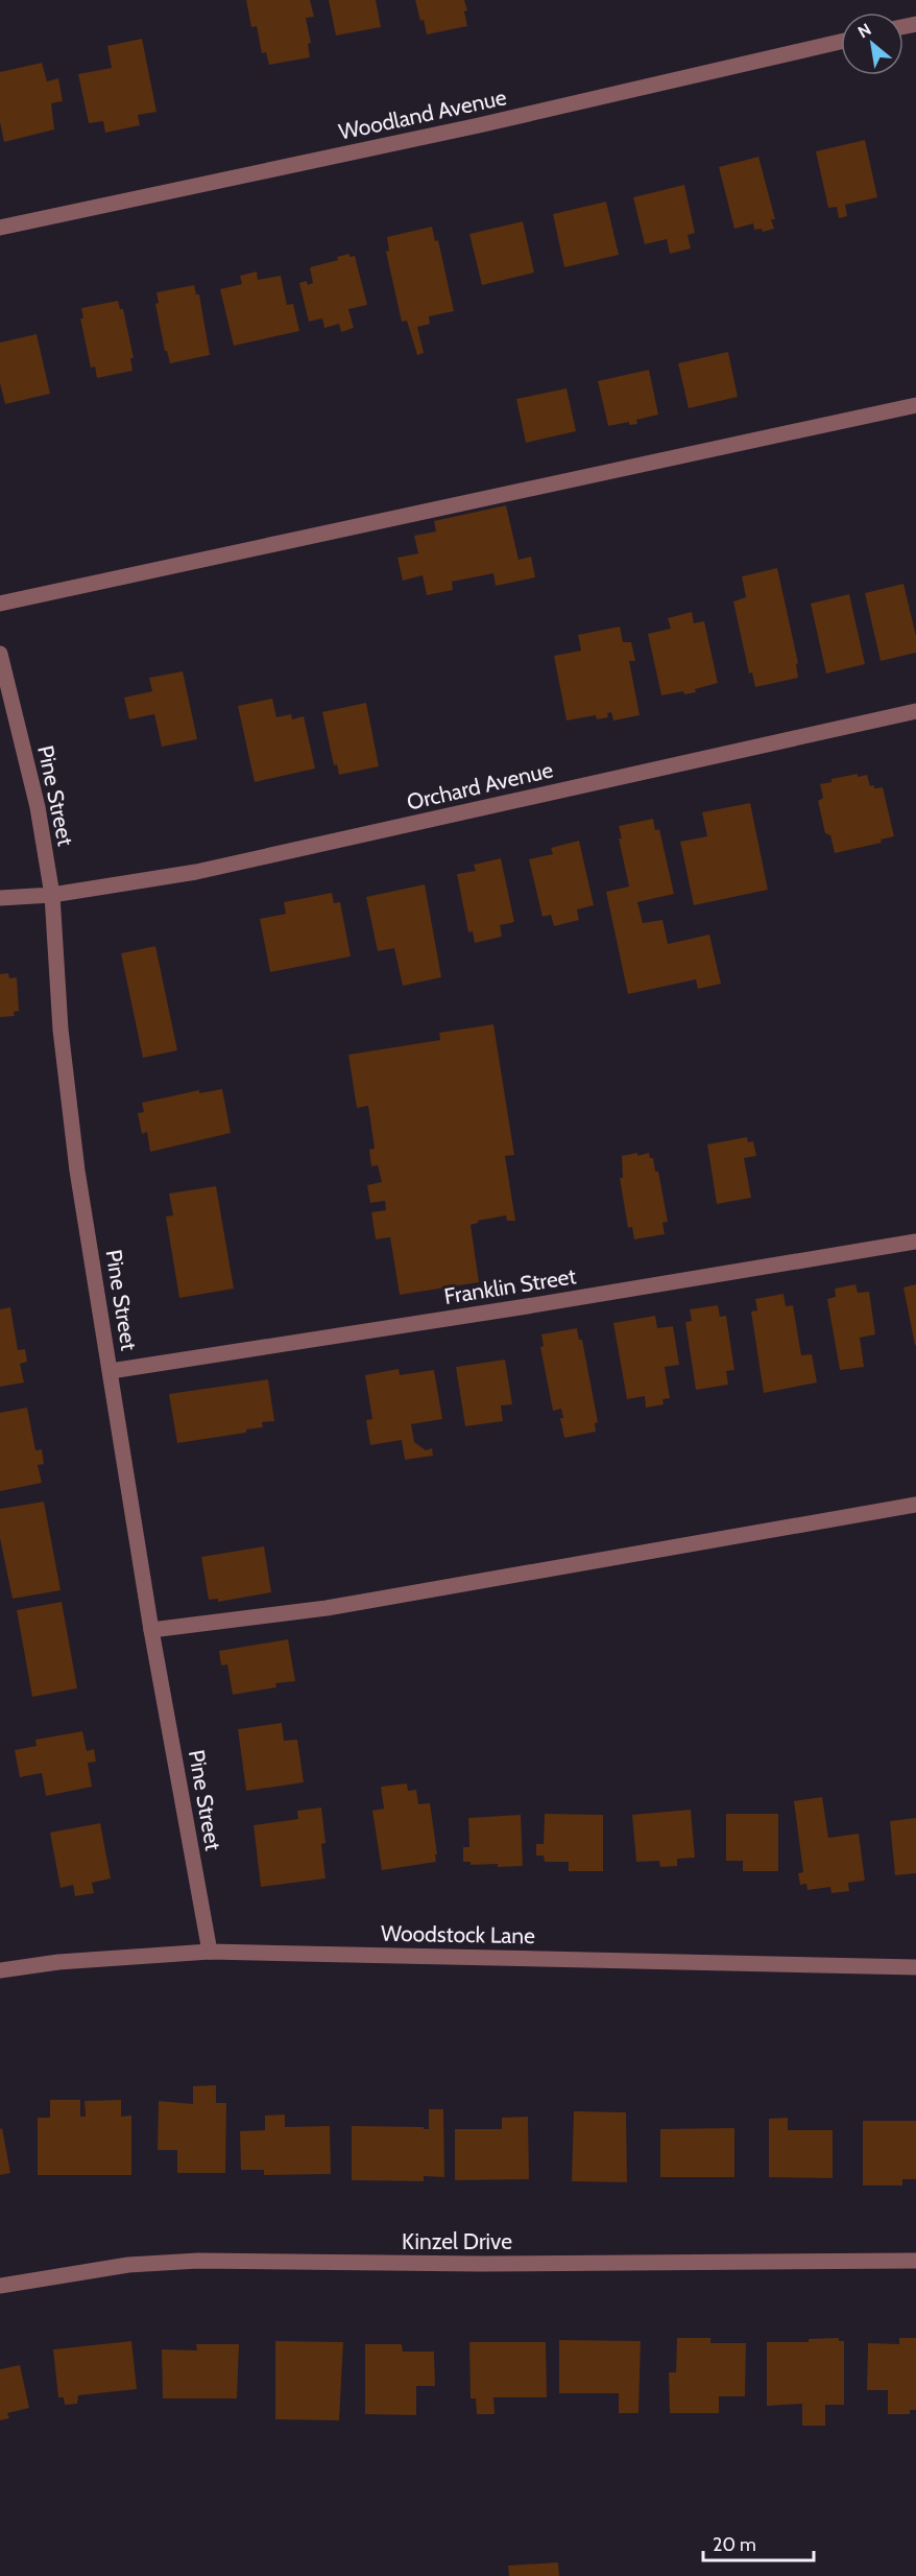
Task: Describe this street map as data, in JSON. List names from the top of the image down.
{
  "streets": {
    "street": [
      "Woodland Avenue",
      "Orchard Avenue",
      "Pine Street",
      "Franklin Street",
      "Woodstock Lane",
      "Kinzel Drive"
    ]
  },
  "crossings": [
    ["Orchard Avenue", "Pine Street"],
    ["Pine Street", "Franklin Street"],
    ["Pine Street", "Woodstock Lane"]
  ],
  "scale_bar": "20 m",
  "north": "top left"
}
